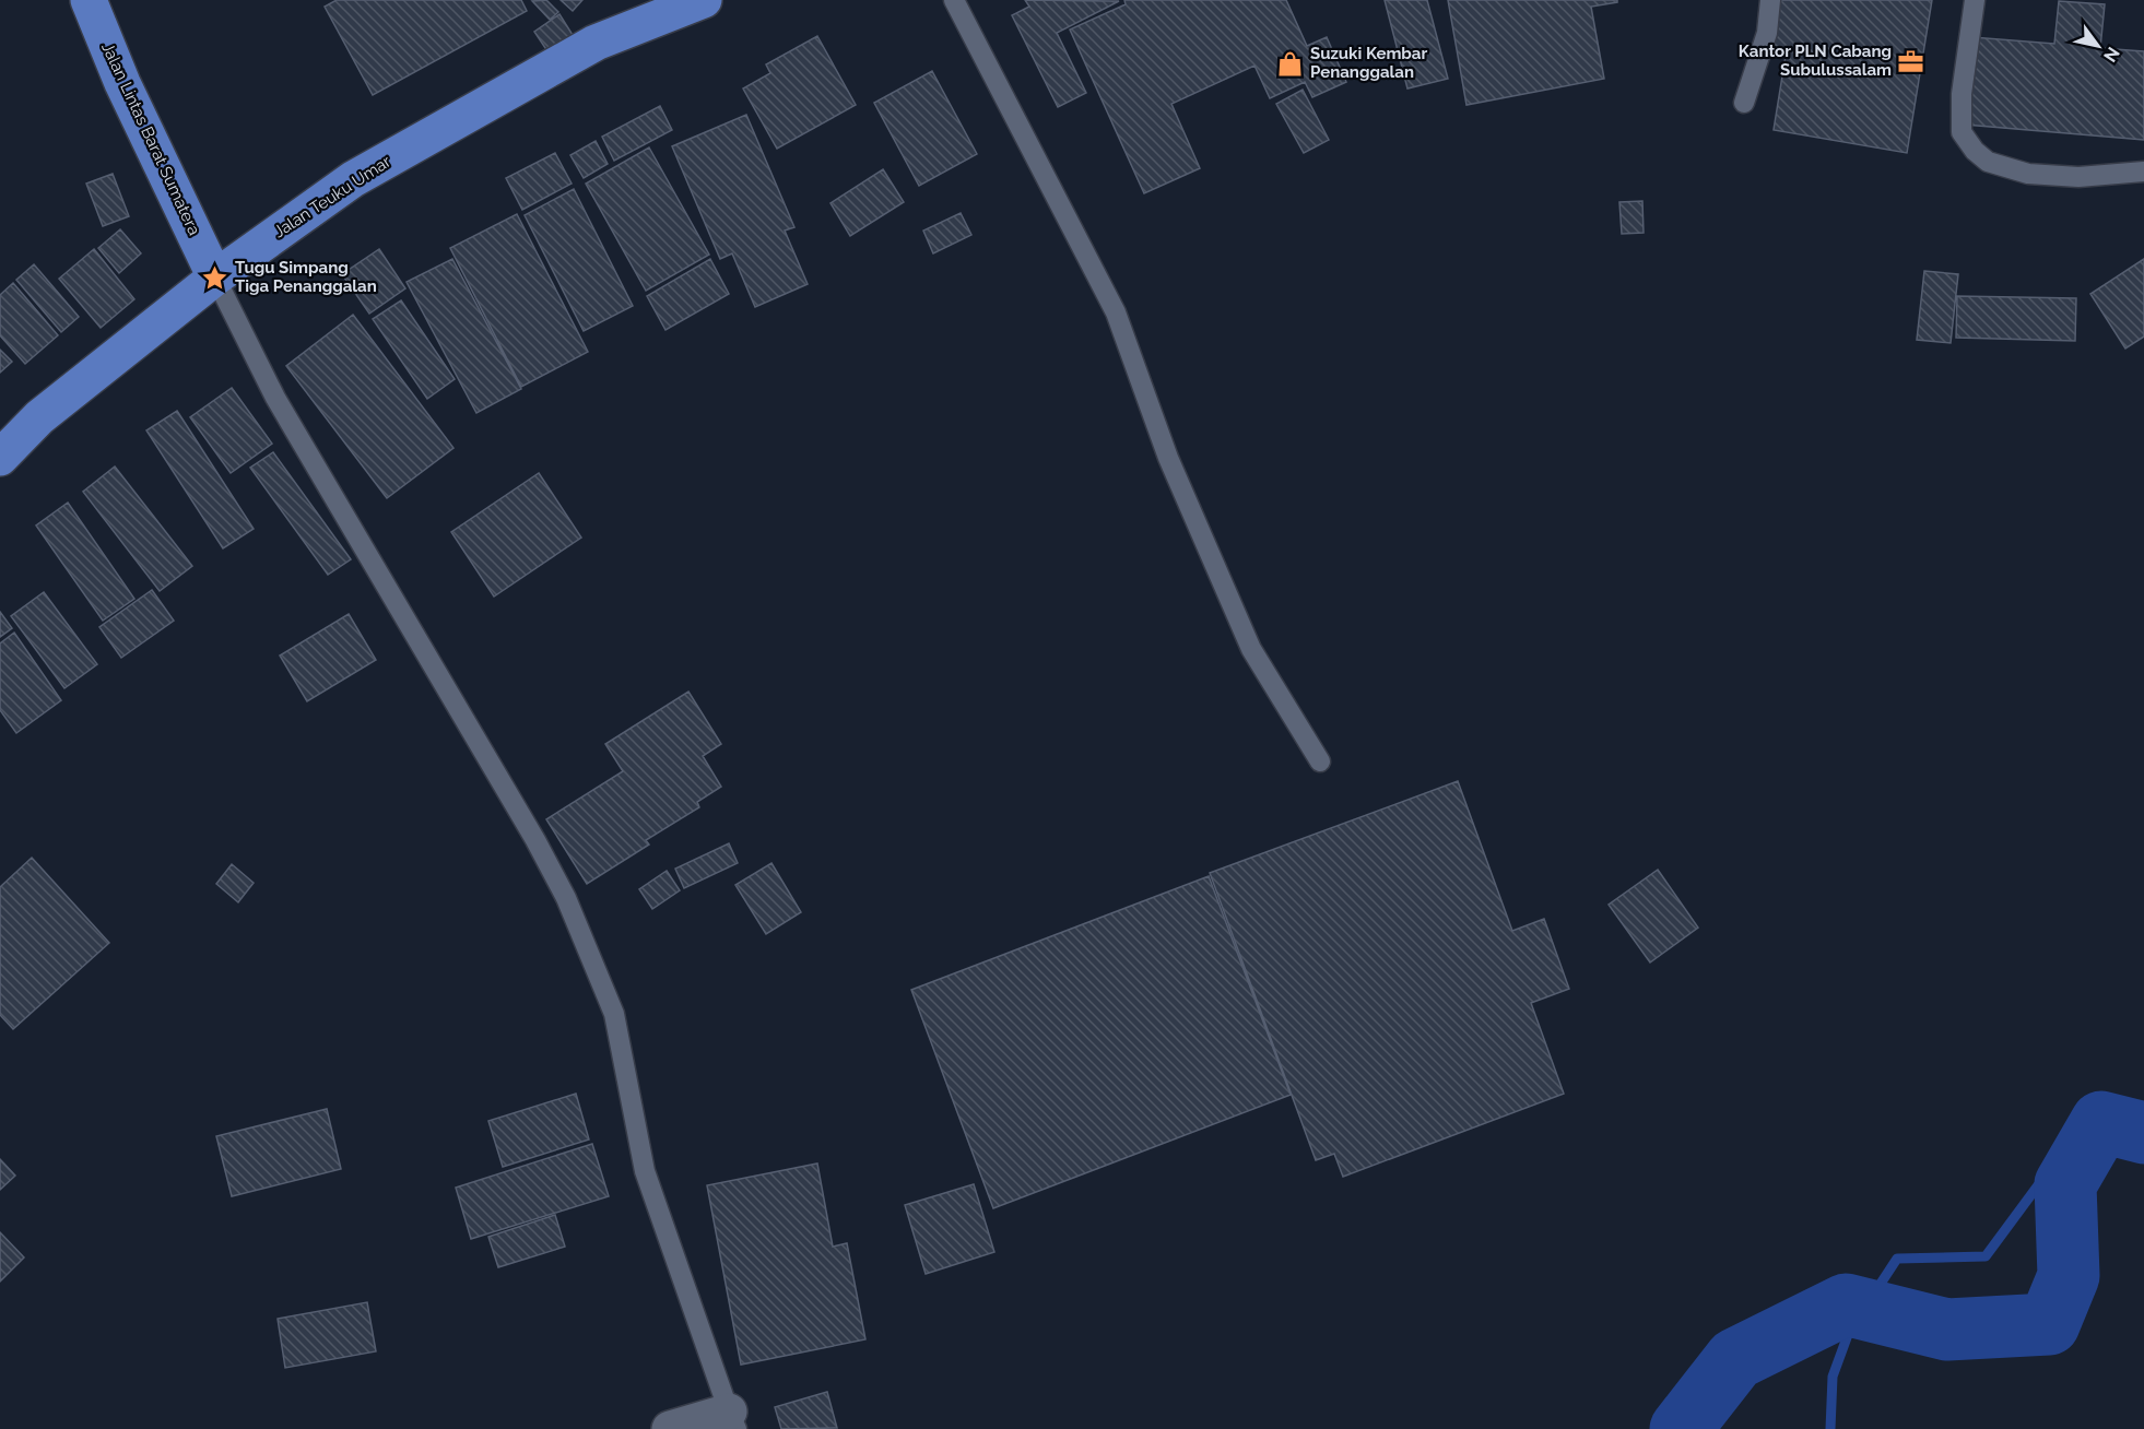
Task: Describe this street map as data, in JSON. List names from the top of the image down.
{
  "streets": {
    "highway": ["Jalan Lintas Barat Sumatera", "Jalan Teuku Umar"]
  },
  "crossings": [
    ["Jalan Lintas Barat Sumatera", "Jalan Teuku Umar"]
  ],
  "places": {
    "office": ["Kantor PLN Cabang Subulussalam"],
    "shop": ["Suzuki Kembar Penanggalan"],
    "place": ["Tugu Simpang Tiga Penanggalan"]
  },
  "north": "bottom right"
}
